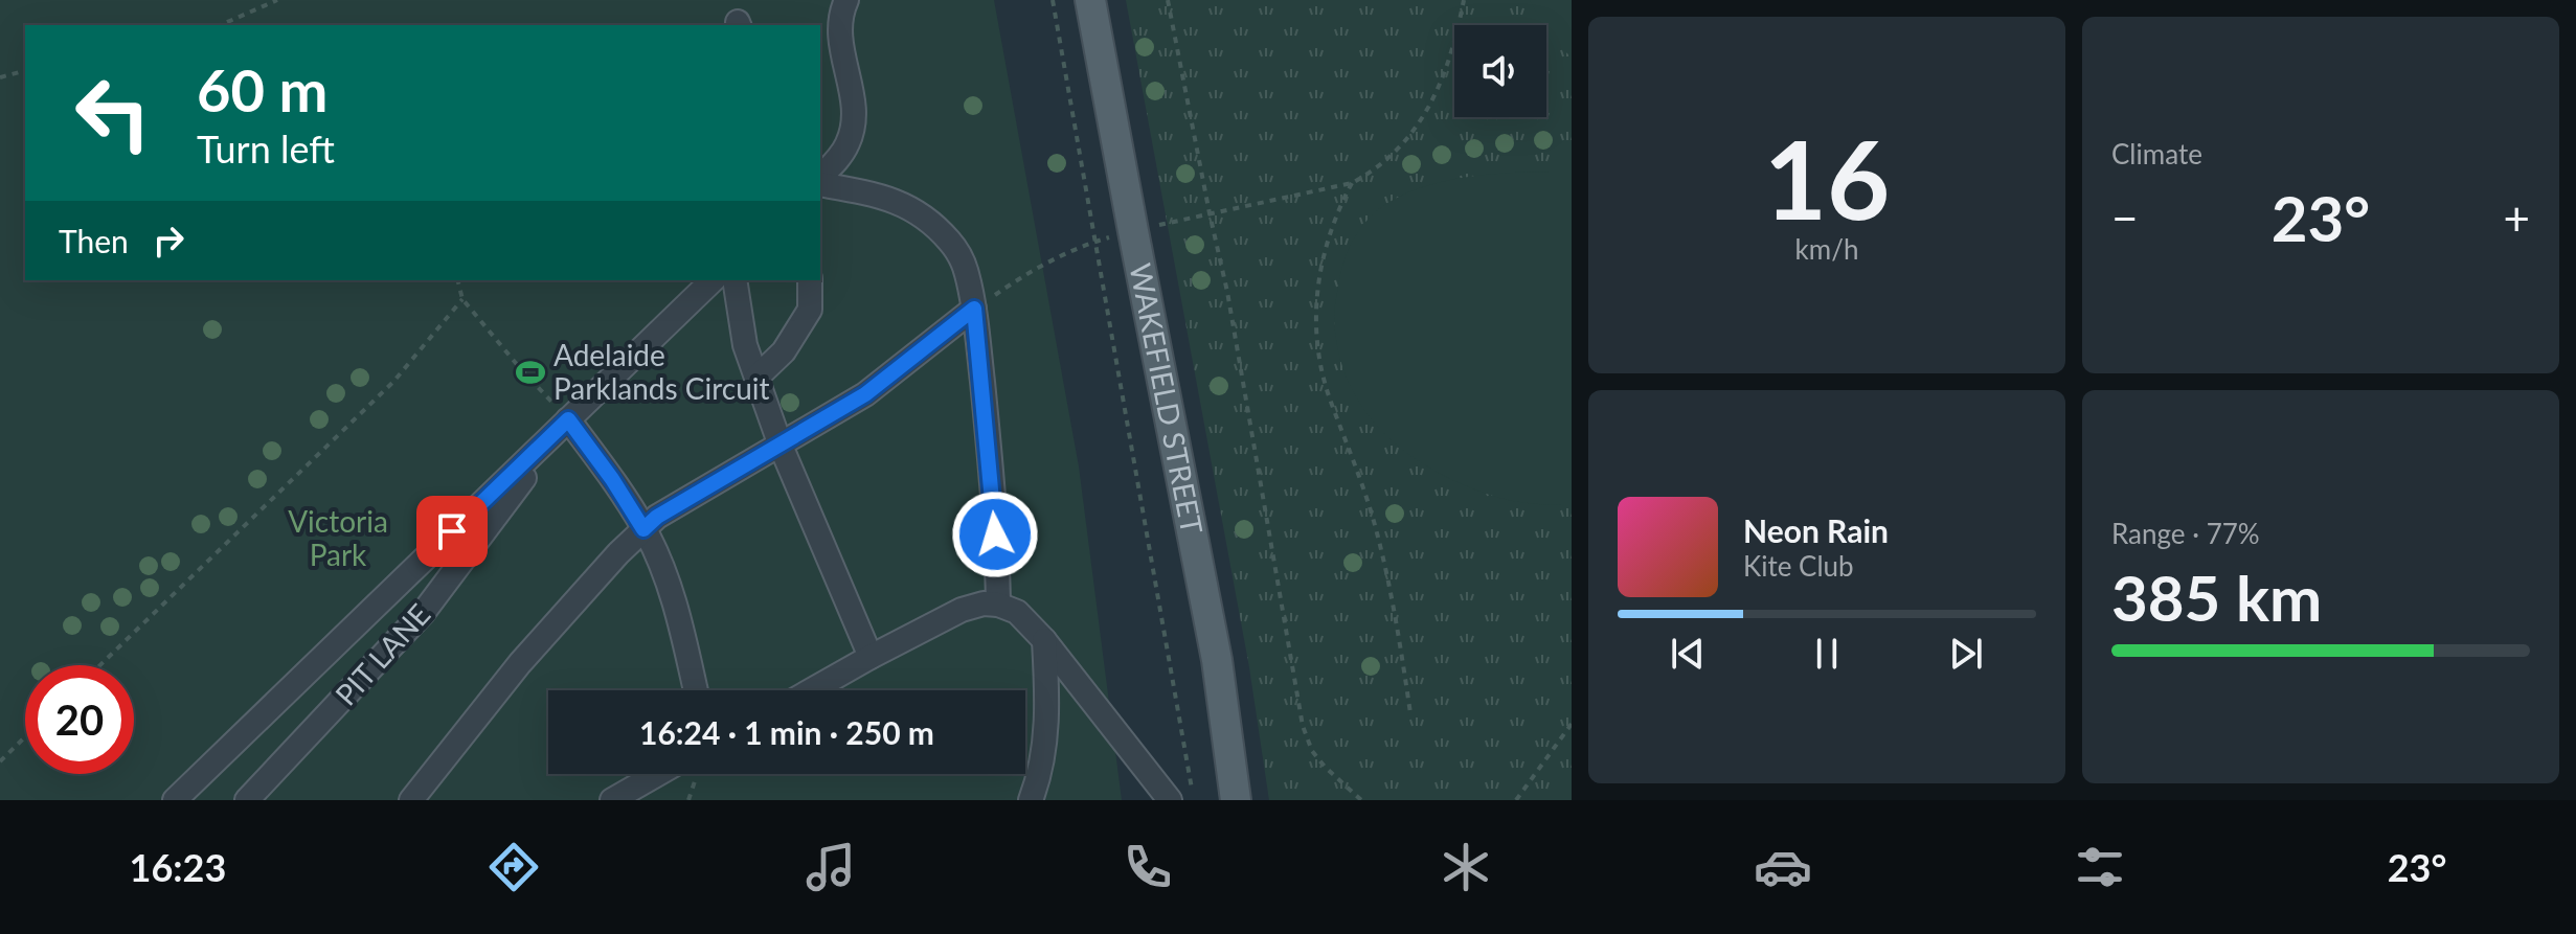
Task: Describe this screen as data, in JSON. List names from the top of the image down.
{
  "streets": {
    "main road": ["WAKEFIELD STREET"],
    "lane": ["PIT LANE"]
  },
  "parks": ["Victoria Park"],
  "places": {
    "sports": ["Adelaide Parklands Circuit"]
  },
  "page": {
    "tile": [
      ["16", "km/h"],
      "Climate",
      ["Range · 77%", "385 km"]
    ],
    "turn": ["60 m", "Turn left"],
    "heat": ["−", "23°", "+"],
    "then": "Then",
    "song": ["Neon Rain", "Kite Club"],
    "limit": "20",
    "trip": "16:24 · 1 min · 250 m",
    "tabs": ["16:23", "23°"]
  }
}
